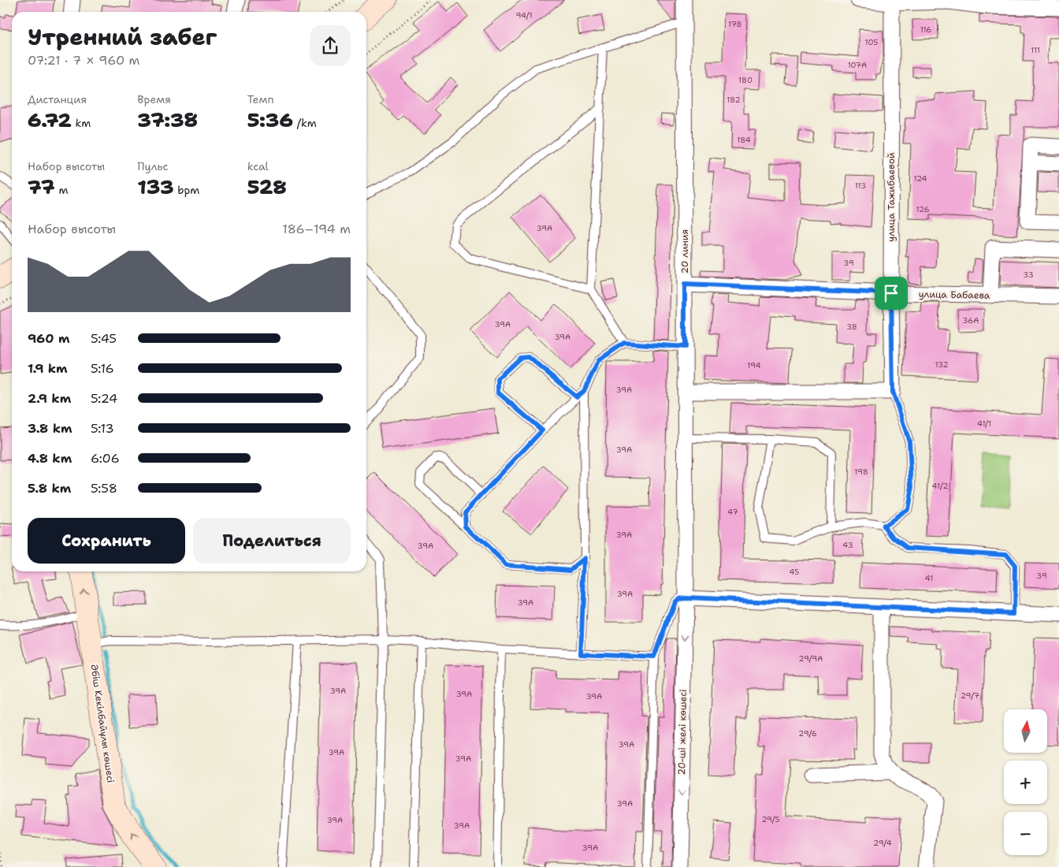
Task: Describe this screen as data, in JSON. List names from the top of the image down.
{
  "streets": {
    "street": [
      "улица Тажибаевой",
      "20 линия",
      "улица Бабаева",
      "Әбіш Кекілбайұлы көшесі",
      "20-ші желі көшесі"
    ]
  },
  "crossings": [
    ["улица Тажибаевой", "улица Бабаева"],
    ["20 линия", "улица Бабаева"],
    ["20 линия", "20-ші желі көшесі"]
  ],
  "one_way": ["Әбіш Кекілбайұлы көшесі", "20-ші желі көшесі"],
  "house_numbers": [
    "94/1",
    "178",
    "116",
    "105",
    "111",
    "107А",
    "180",
    "182",
    "184",
    "124",
    "113",
    "126",
    "39А",
    "39",
    "33",
    "36А",
    "39А",
    "38",
    "39А",
    "132",
    "194",
    "39А",
    "41/1",
    "39А",
    "198",
    "41/2",
    "47",
    "39А",
    "43",
    "39А",
    "45",
    "39",
    "41",
    "39А",
    "39А",
    "29/9А",
    "39А",
    "39А",
    "29/7",
    "39А",
    "29/6",
    "39А",
    "39А",
    "39А",
    "39А",
    "29/5",
    "39А",
    "39А",
    "29/4",
    "39А"
  ],
  "north": "top",
  "page": {
    "heading": ["Утренний забег", "07:21 · 7 × 960 m"],
    "stats": [
      ["Дистанция", "6.72 km"],
      ["Время", "37:38"],
      ["Темп", "5:36 /km"],
      ["Набор высоты", "77 m"],
      ["Пульс", "133 bpm"],
      ["kcal", "528"]
    ],
    "chart": ["Набор высоты", "186–194 m"],
    "list": [
      {
        "name": "960 m",
        "note": "5:45"
      },
      {
        "name": "1.9 km",
        "note": "5:16"
      },
      {
        "name": "2.9 km",
        "note": "5:24"
      },
      {
        "name": "3.8 km",
        "note": "5:13"
      },
      {
        "name": "4.8 km",
        "note": "6:06"
      },
      {
        "name": "5.8 km",
        "note": "5:58"
      }
    ],
    "buttons": ["Сохранить", "Поделиться"],
    "map_buttons": ["+", "−"]
  }
}
